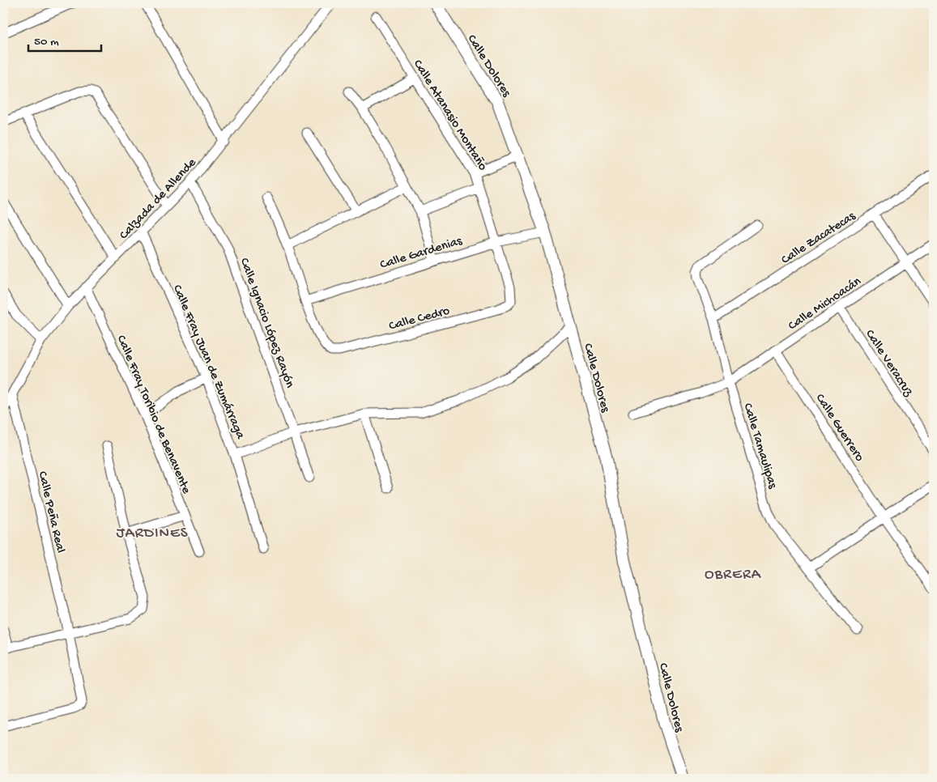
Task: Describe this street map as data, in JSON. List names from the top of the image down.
{
  "streets": {
    "street": [
      "Calle Dolores",
      "Calle Atanasio Montaño",
      "Calzada de Allende",
      "Calle Zacatecas",
      "Calle Gardenias",
      "Calle Michoacán",
      "Calle Cedro",
      "Calle Ignacio López Rayón",
      "Calle Fray Juan de Zumárraga",
      "Calle Veracruz",
      "Calle Fray Toribio de Benavente",
      "Calle Guerrero",
      "Calle Tamaulipas",
      "Calle Peña Real"
    ]
  },
  "crossings": [
    ["Calle Dolores", "Calle Gardenias"],
    ["Calle Atanasio Montaño", "Calle Gardenias"],
    ["Calle Atanasio Montaño", "Calle Cedro"],
    ["Calzada de Allende", "Calle Ignacio López Rayón"],
    ["Calzada de Allende", "Calle Fray Juan de Zumárraga"],
    ["Calzada de Allende", "Calle Fray Toribio de Benavente"],
    ["Calzada de Allende", "Calle Peña Real"],
    ["Calle Zacatecas", "Calle Tamaulipas"],
    ["Calle Gardenias", "Calle Cedro"],
    ["Calle Michoacán", "Calle Veracruz"],
    ["Calle Michoacán", "Calle Guerrero"],
    ["Calle Michoacán", "Calle Tamaulipas"]
  ],
  "districts": ["JARDINES", "OBRERA"],
  "scale_bar": "50 m"
}
